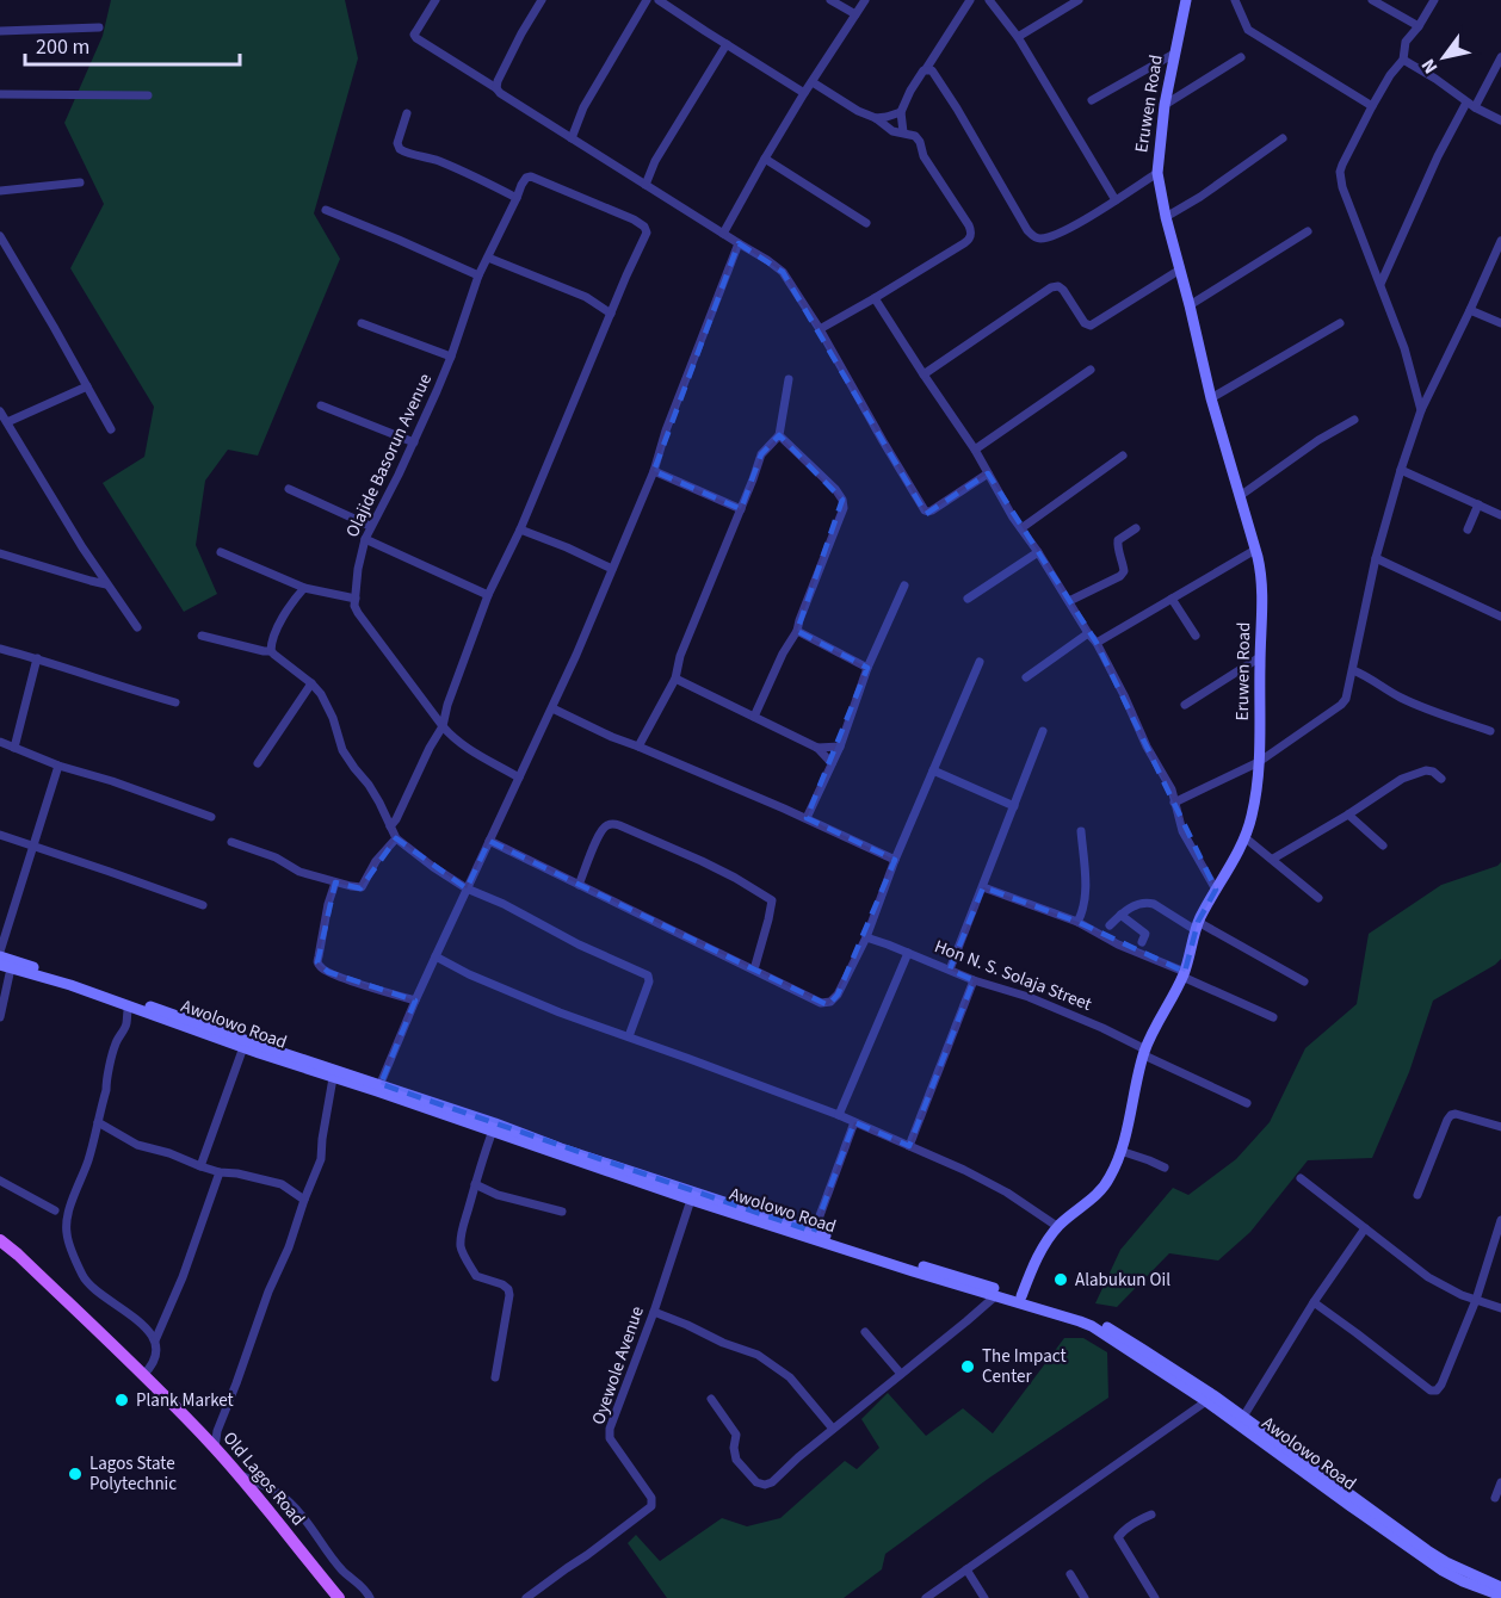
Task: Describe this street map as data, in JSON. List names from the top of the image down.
{
  "streets": {
    "main road": ["Eruwen Road", "Awolowo Road", "Old Lagos Road"],
    "street": ["Olajide Basorun Avenue", "Hon N. S. Solaja Street", "Oyewole Avenue"]
  },
  "crossings": [
    ["Eruwen Road", "Hon N. S. Solaja Street"],
    ["Eruwen Road", "Awolowo Road"],
    ["Awolowo Road", "Oyewole Avenue"]
  ],
  "places": [
    "Alabukun Oil",
    "The Impact Center",
    "Plank Market",
    "Lagos State Polytechnic"
  ],
  "scale_bar": "200 m",
  "north": "bottom left"
}
